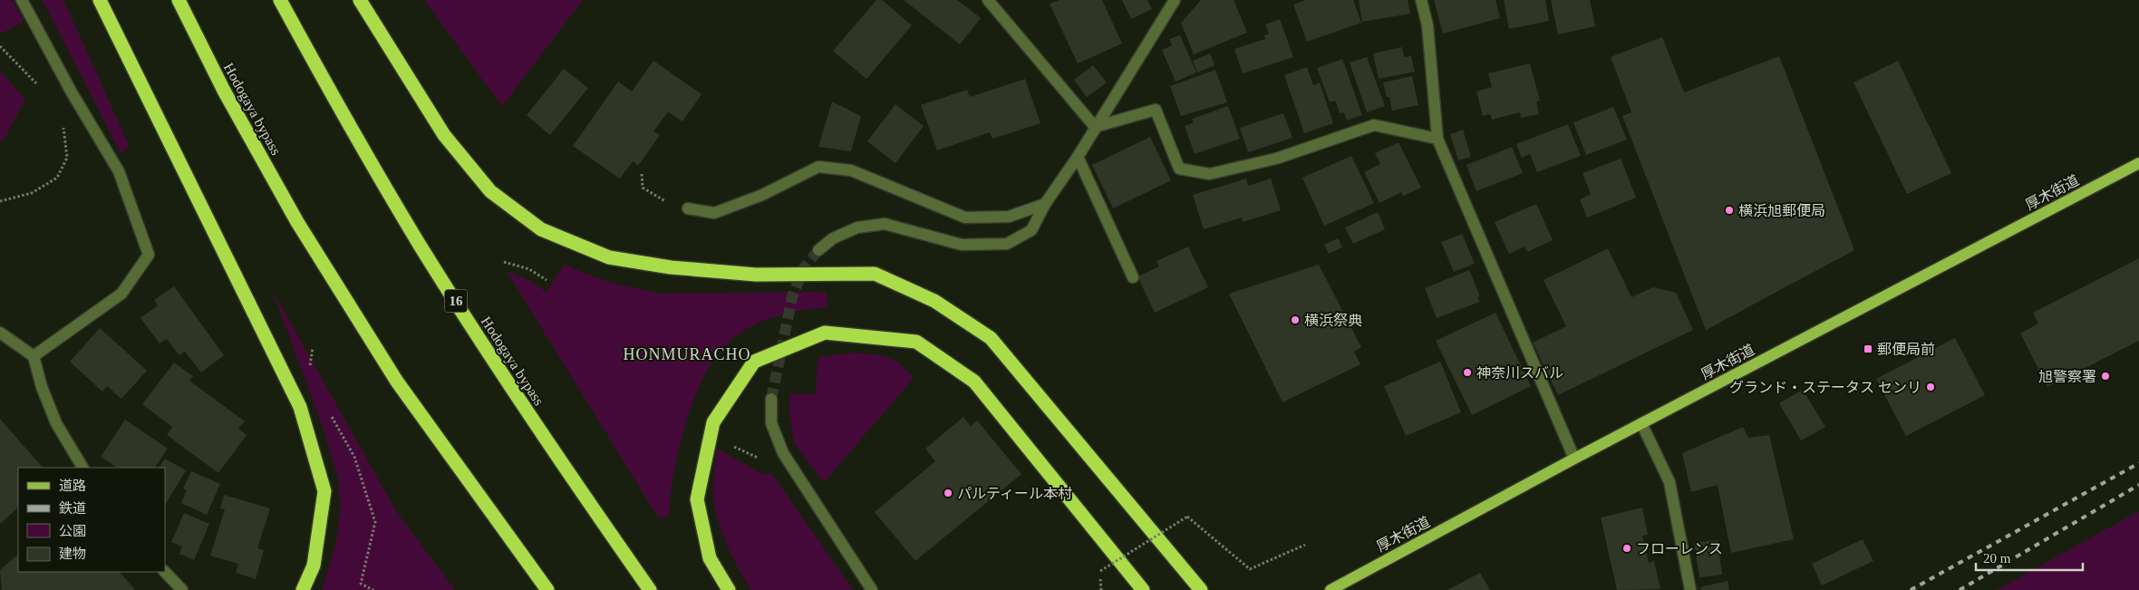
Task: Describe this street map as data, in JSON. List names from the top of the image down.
{
  "streets": {
    "highway": ["Hodogaya bypass", "16"],
    "main road": ["厚木街道"]
  },
  "districts": ["HONMURACHO"],
  "places": {
    "other": [
      "横浜旭郵便局",
      "横浜祭典",
      "神奈川スバル",
      "旭警察署",
      "グランド・ステータス センリ",
      "パルティール本村",
      "フローレンス"
    ],
    "transit": ["郵便局前"]
  },
  "legend": [
    "道路",
    "鉄道",
    "公園",
    "建物"
  ],
  "scale_bar": "20 m"
}
